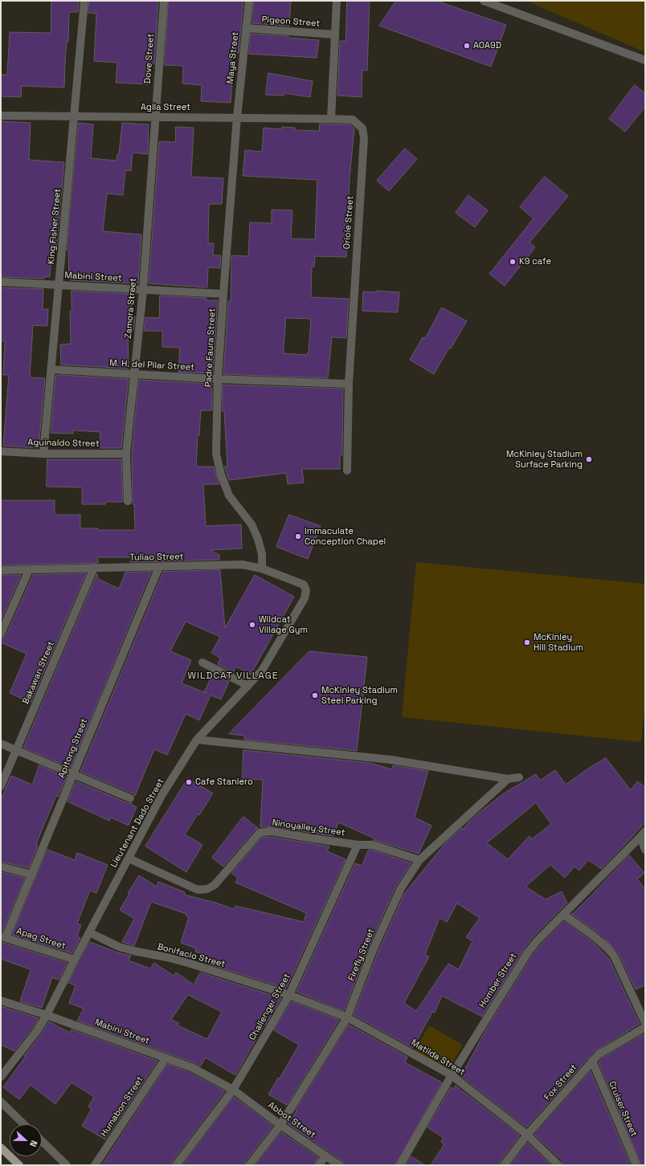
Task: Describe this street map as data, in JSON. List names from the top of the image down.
{
  "streets": {
    "street": [
      "Pigeon Street",
      "Maya Street",
      "Dove Street",
      "Agila Street",
      "Oriole Street",
      "King Fisher Street",
      "Mabini Street",
      "Zamora Street",
      "Padre Faura Street",
      "M. H. del Pilar Street",
      "Aguinaldo Street",
      "Tuliao Street",
      "Bakawan Street",
      "Apitong Street",
      "Lieutenant Dado Street",
      "Ninoyalley Street",
      "Apag Street",
      "Firefly Street",
      "Bonifacio Street",
      "Homber Street",
      "Challenger Street",
      "Matilda Street",
      "Fox Street",
      "Humabon Street",
      "Cruiser Street",
      "Abbot Street"
    ]
  },
  "crossings": [
    ["Pigeon Street", "Maya Street"],
    ["Maya Street", "Agila Street"],
    ["Maya Street", "Padre Faura Street"],
    ["Dove Street", "Agila Street"],
    ["Dove Street", "Zamora Street"],
    ["Agila Street", "Oriole Street"],
    ["Agila Street", "King Fisher Street"],
    ["Agila Street", "Zamora Street"],
    ["Agila Street", "Padre Faura Street"],
    ["Oriole Street", "M. H. del Pilar Street"],
    ["King Fisher Street", "Mabini Street"],
    ["King Fisher Street", "M. H. del Pilar Street"],
    ["King Fisher Street", "Aguinaldo Street"],
    ["Mabini Street", "Zamora Street"],
    ["Mabini Street", "Padre Faura Street"],
    ["Mabini Street", "Lieutenant Dado Street"],
    ["Mabini Street", "Challenger Street"],
    ["Mabini Street", "Humabon Street"],
    ["Mabini Street", "Abbot Street"],
    ["Zamora Street", "M. H. del Pilar Street"],
    ["Zamora Street", "Aguinaldo Street"],
    ["Padre Faura Street", "M. H. del Pilar Street"],
    ["Padre Faura Street", "Tuliao Street"],
    ["Tuliao Street", "Bakawan Street"],
    ["Tuliao Street", "Apitong Street"],
    ["Tuliao Street", "Lieutenant Dado Street"],
    ["Apitong Street", "Apag Street"],
    ["Lieutenant Dado Street", "Ninoyalley Street"],
    ["Lieutenant Dado Street", "Apag Street"],
    ["Lieutenant Dado Street", "Bonifacio Street"],
    ["Ninoyalley Street", "Firefly Street"],
    ["Ninoyalley Street", "Challenger Street"],
    ["Firefly Street", "Matilda Street"],
    ["Firefly Street", "Abbot Street"],
    ["Bonifacio Street", "Challenger Street"],
    ["Bonifacio Street", "Matilda Street"],
    ["Homber Street", "Matilda Street"],
    ["Challenger Street", "Matilda Street"],
    ["Challenger Street", "Abbot Street"],
    ["Matilda Street", "Fox Street"],
    ["Fox Street", "Cruiser Street"]
  ],
  "districts": ["WILDCAT VILLAGE"],
  "places": [
    "AOA9D",
    "K9 cafe",
    "McKinley Stadium Surface Parking",
    "Immaculate Conception Chapel",
    "Wildcat Village Gym",
    "McKinley Hill Stadium",
    "McKinley Stadium Steel Parking",
    "Cafe Staniero"
  ],
  "north": "right"
}
